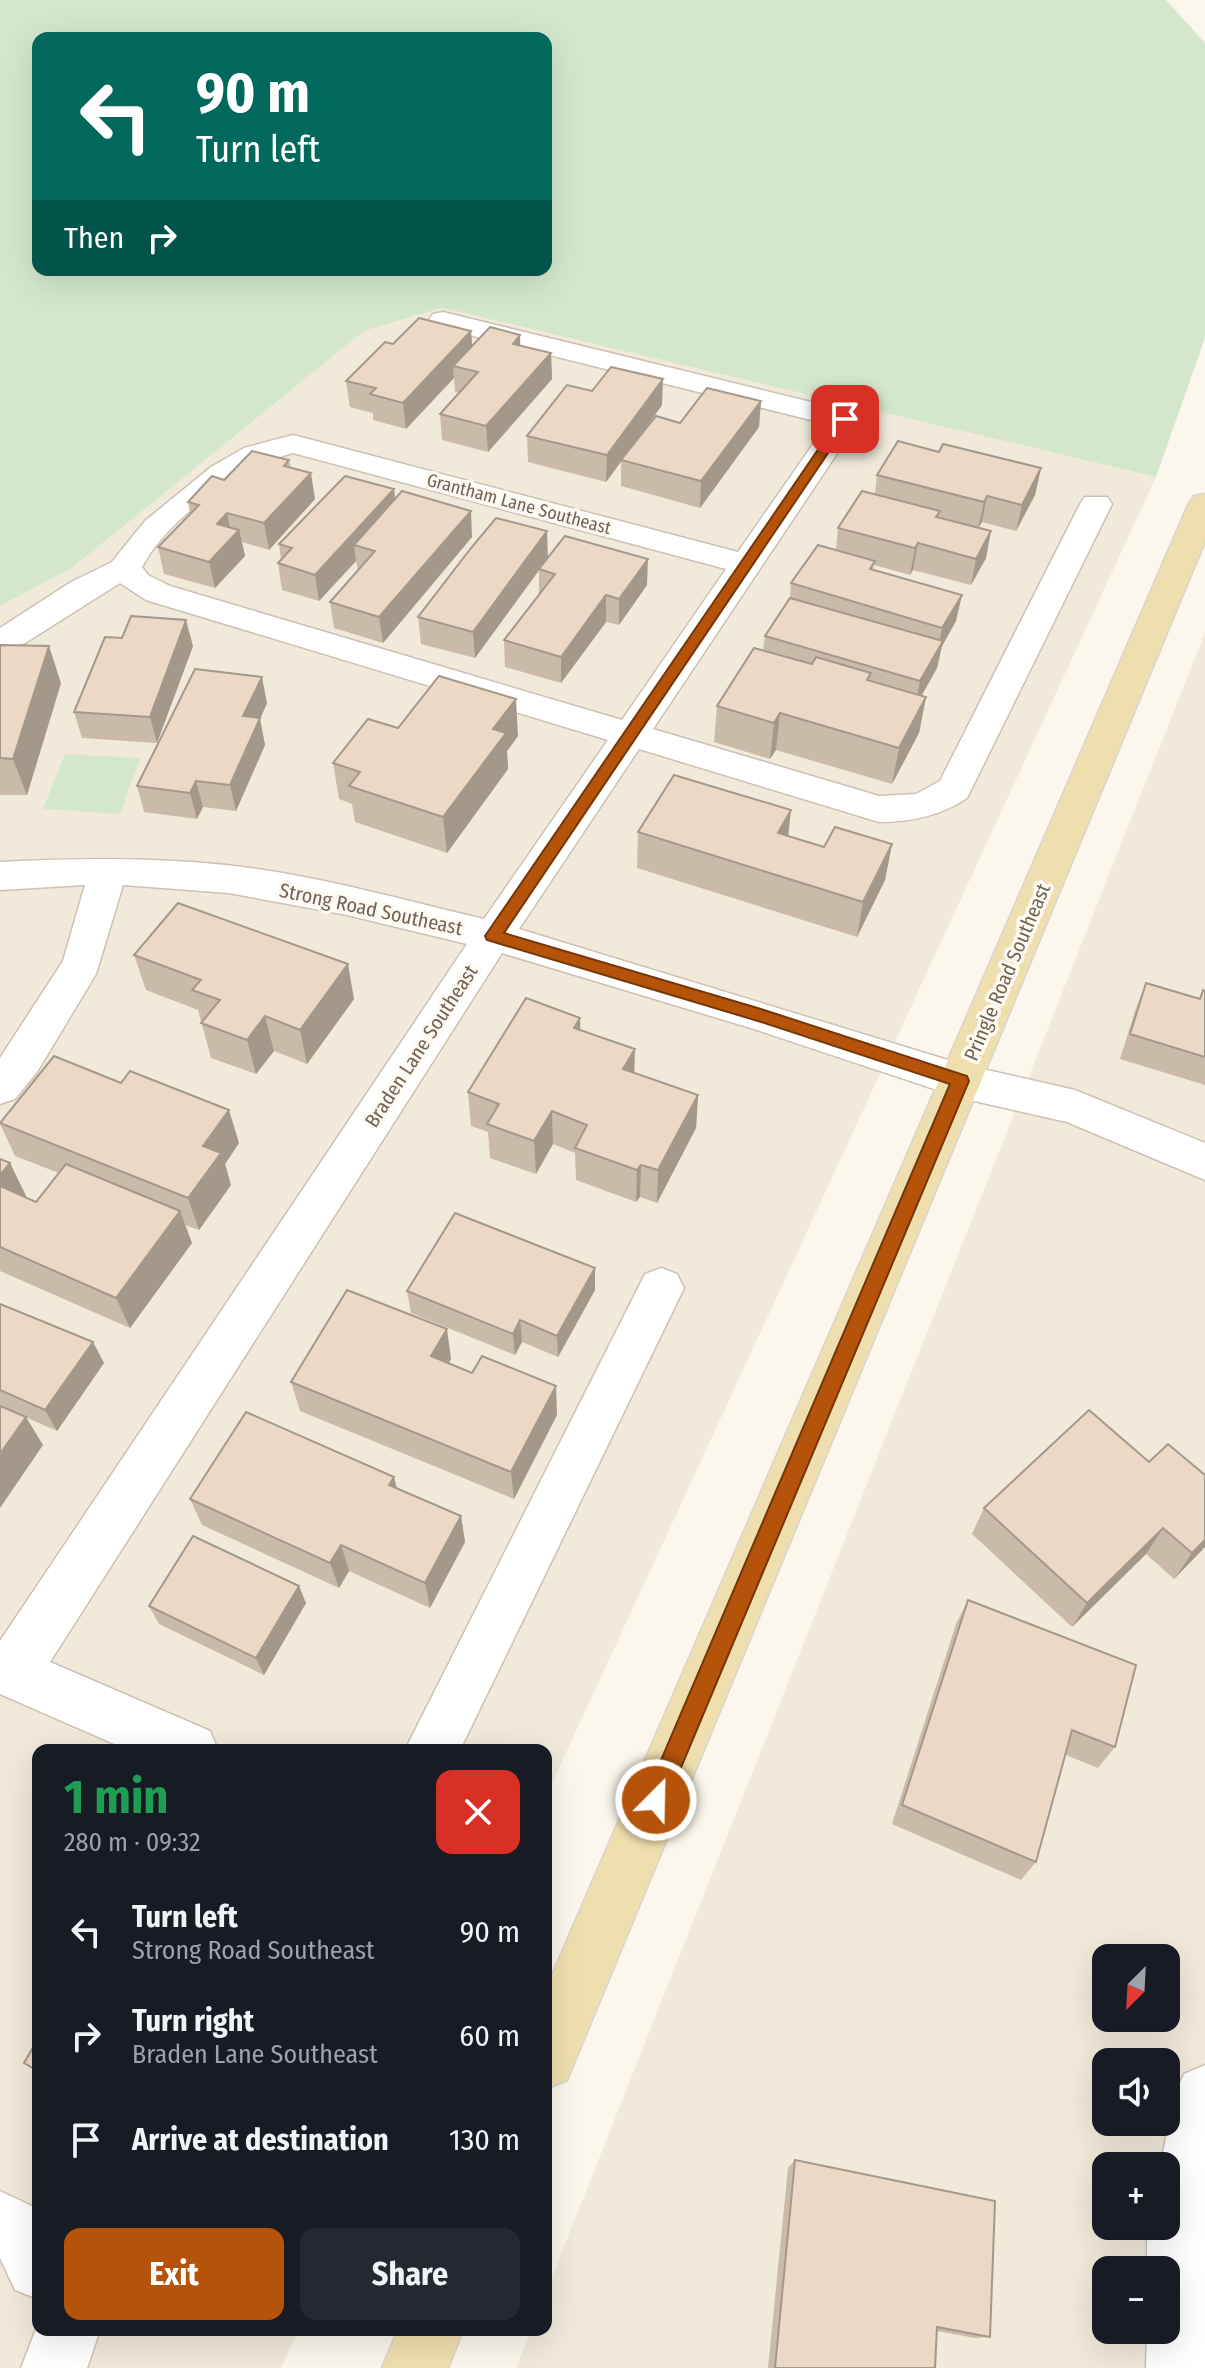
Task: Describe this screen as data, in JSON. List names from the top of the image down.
{
  "streets": {
    "main road": ["Pringle Road Southeast"],
    "street": ["Grantham Lane Southeast", "Strong Road Southeast", "Braden Lane Southeast"]
  },
  "crossings": [
    ["Grantham Lane Southeast", "Braden Lane Southeast"],
    ["Strong Road Southeast", "Pringle Road Southeast"],
    ["Strong Road Southeast", "Braden Lane Southeast"]
  ],
  "north": "bottom left",
  "page": {
    "turn": ["90 m", "Turn left"],
    "then": "Then",
    "heading": ["1 min", "280 m · 09:32"],
    "list": [
      {
        "name": "Turn left",
        "note": "Strong Road Southeast",
        "value": "90 m"
      },
      {
        "name": "Turn right",
        "note": "Braden Lane Southeast",
        "value": "60 m"
      },
      {
        "name": "Arrive at destination",
        "value": "130 m"
      }
    ],
    "map_buttons": ["+", "−"],
    "buttons": ["Exit", "Share"]
  }
}
